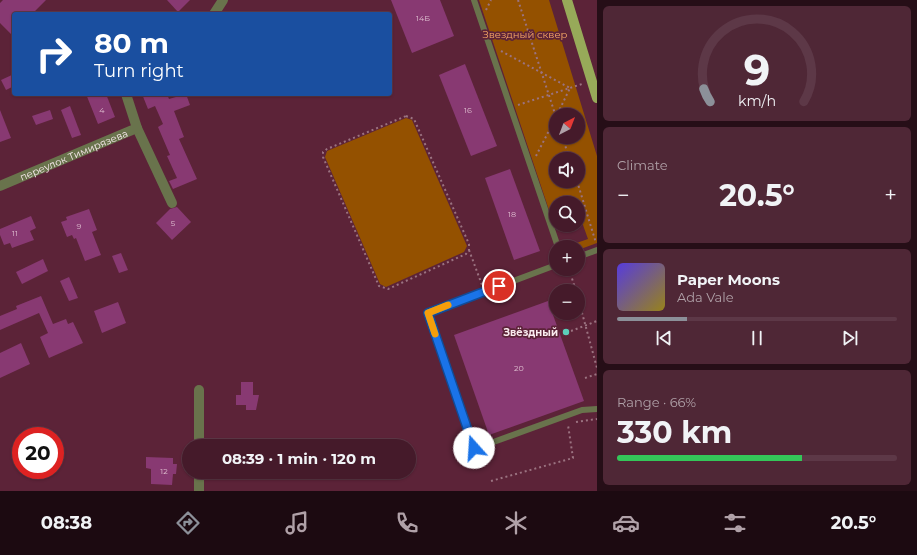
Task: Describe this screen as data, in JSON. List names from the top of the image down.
{
  "streets": {
    "street": ["переулок Тимирязева"]
  },
  "parks": ["Звездный сквер"],
  "places": ["Звёздный"],
  "house_numbers": [
    "14Б",
    "4",
    "16",
    "18",
    "5",
    "9",
    "11",
    "20",
    "12"
  ],
  "north": "top right",
  "page": {
    "turn": ["80 m", "Turn right"],
    "map_buttons": ["+", "−"],
    "tile": [
      "Climate",
      ["Range · 66%", "330 km"]
    ],
    "heat": ["−", "20.5°", "+"],
    "song": ["Paper Moons", "Ada Vale"],
    "limit": "20",
    "trip": "08:39 · 1 min · 120 m",
    "tabs": ["08:38", "20.5°"],
    "gauge": ["9", "km/h"]
  }
}
